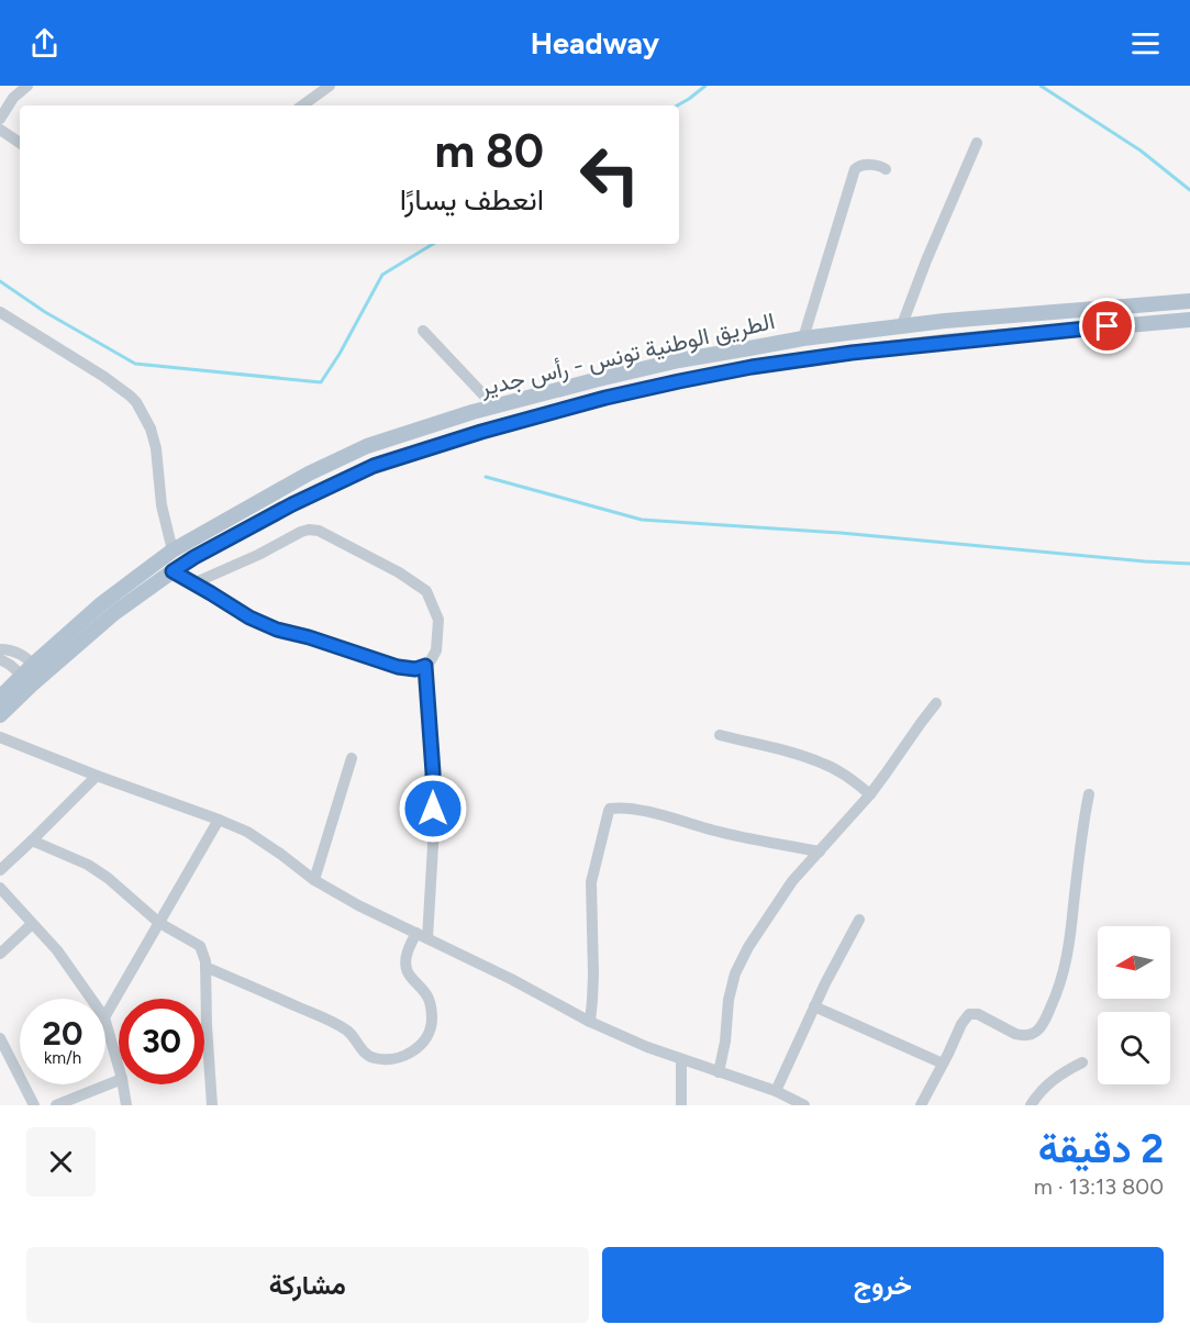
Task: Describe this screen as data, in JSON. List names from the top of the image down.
{
  "streets": {
    "main road": ["الطريق الوطنية تونس - رأس جدير"]
  },
  "north": "left",
  "page": {
    "header": "Headway",
    "turn": ["80 m", "انعطف يسارًا"],
    "speed": "20 km/h",
    "limit": "30",
    "heading": ["2 دقيقة", "800 m · 13:13"],
    "buttons": ["خروج", "مشاركة"]
  }
}
